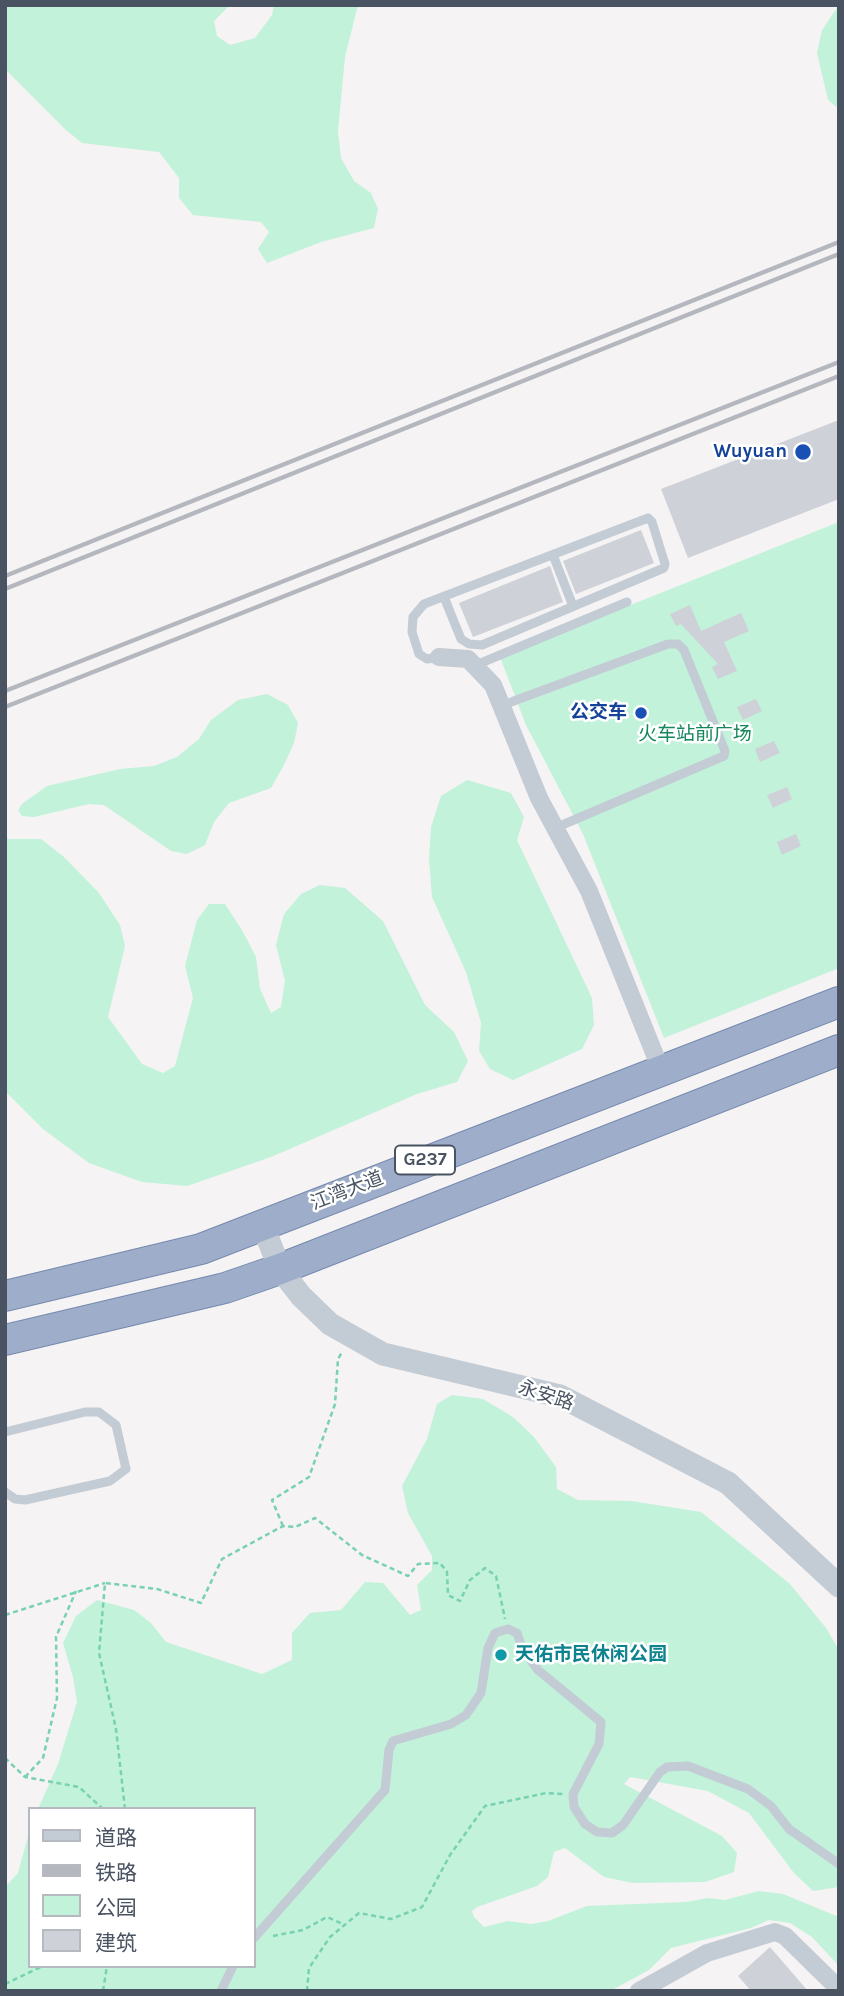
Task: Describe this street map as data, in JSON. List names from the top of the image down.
{
  "streets": {
    "highway": ["G237", "江湾大道"],
    "street": ["永安路"]
  },
  "crossings": [
    ["G237", "永安路"],
    ["江湾大道", "永安路"]
  ],
  "parks": ["火车站前广场"],
  "places": ["Wuyuan", "公交车", "天佑市民休闲公园"],
  "legend": [
    "道路",
    "铁路",
    "公园",
    "建筑"
  ]
}
